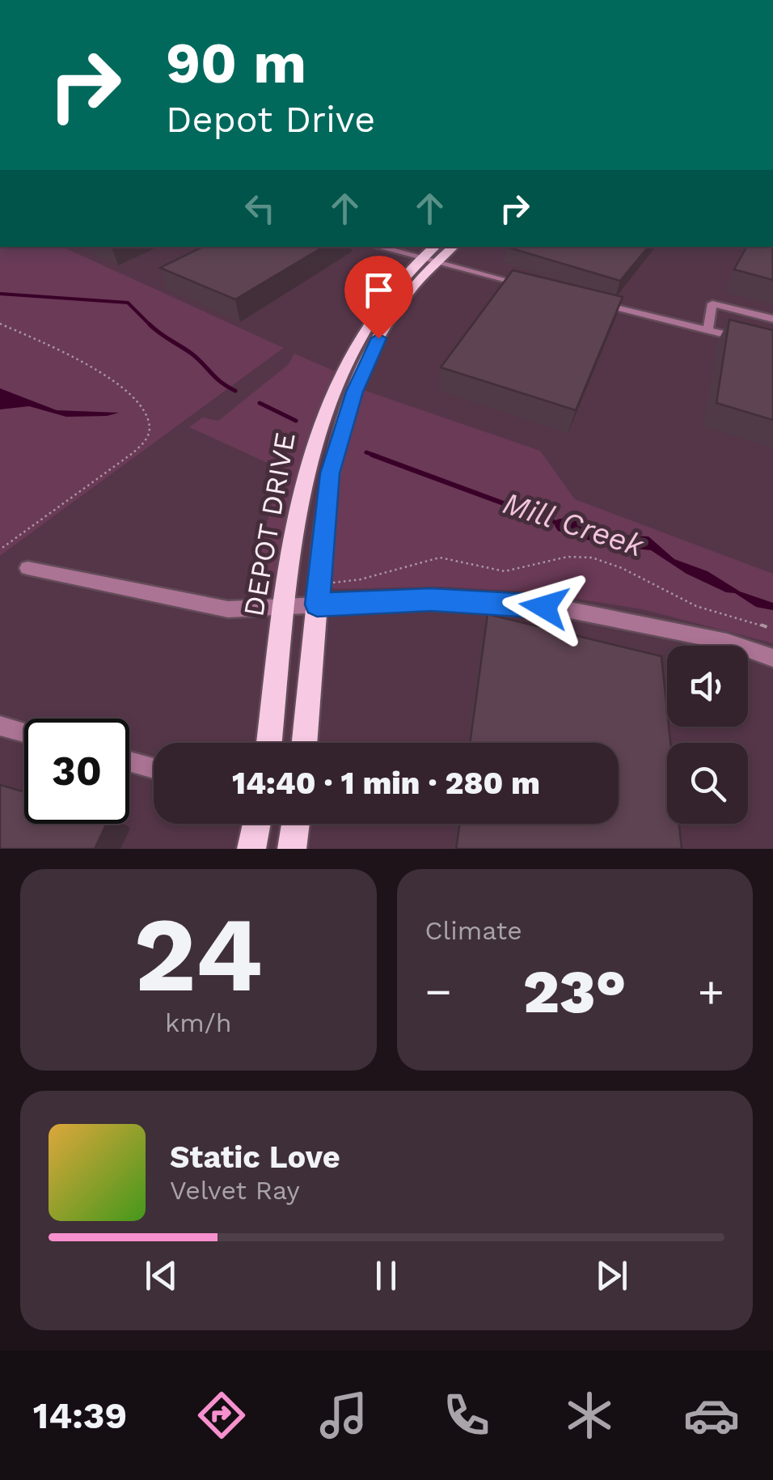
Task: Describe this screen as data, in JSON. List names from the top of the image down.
{
  "streets": {
    "main road": ["DEPOT DRIVE"]
  },
  "water": ["Mill Creek"],
  "page": {
    "turn": ["90 m", "Depot Drive"],
    "limit": "30",
    "trip": "14:40 · 1 min · 280 m",
    "tile": [
      ["24", "km/h"],
      "Climate"
    ],
    "heat": ["−", "23°", "+"],
    "song": ["Static Love", "Velvet Ray"],
    "tabs": "14:39"
  }
}
